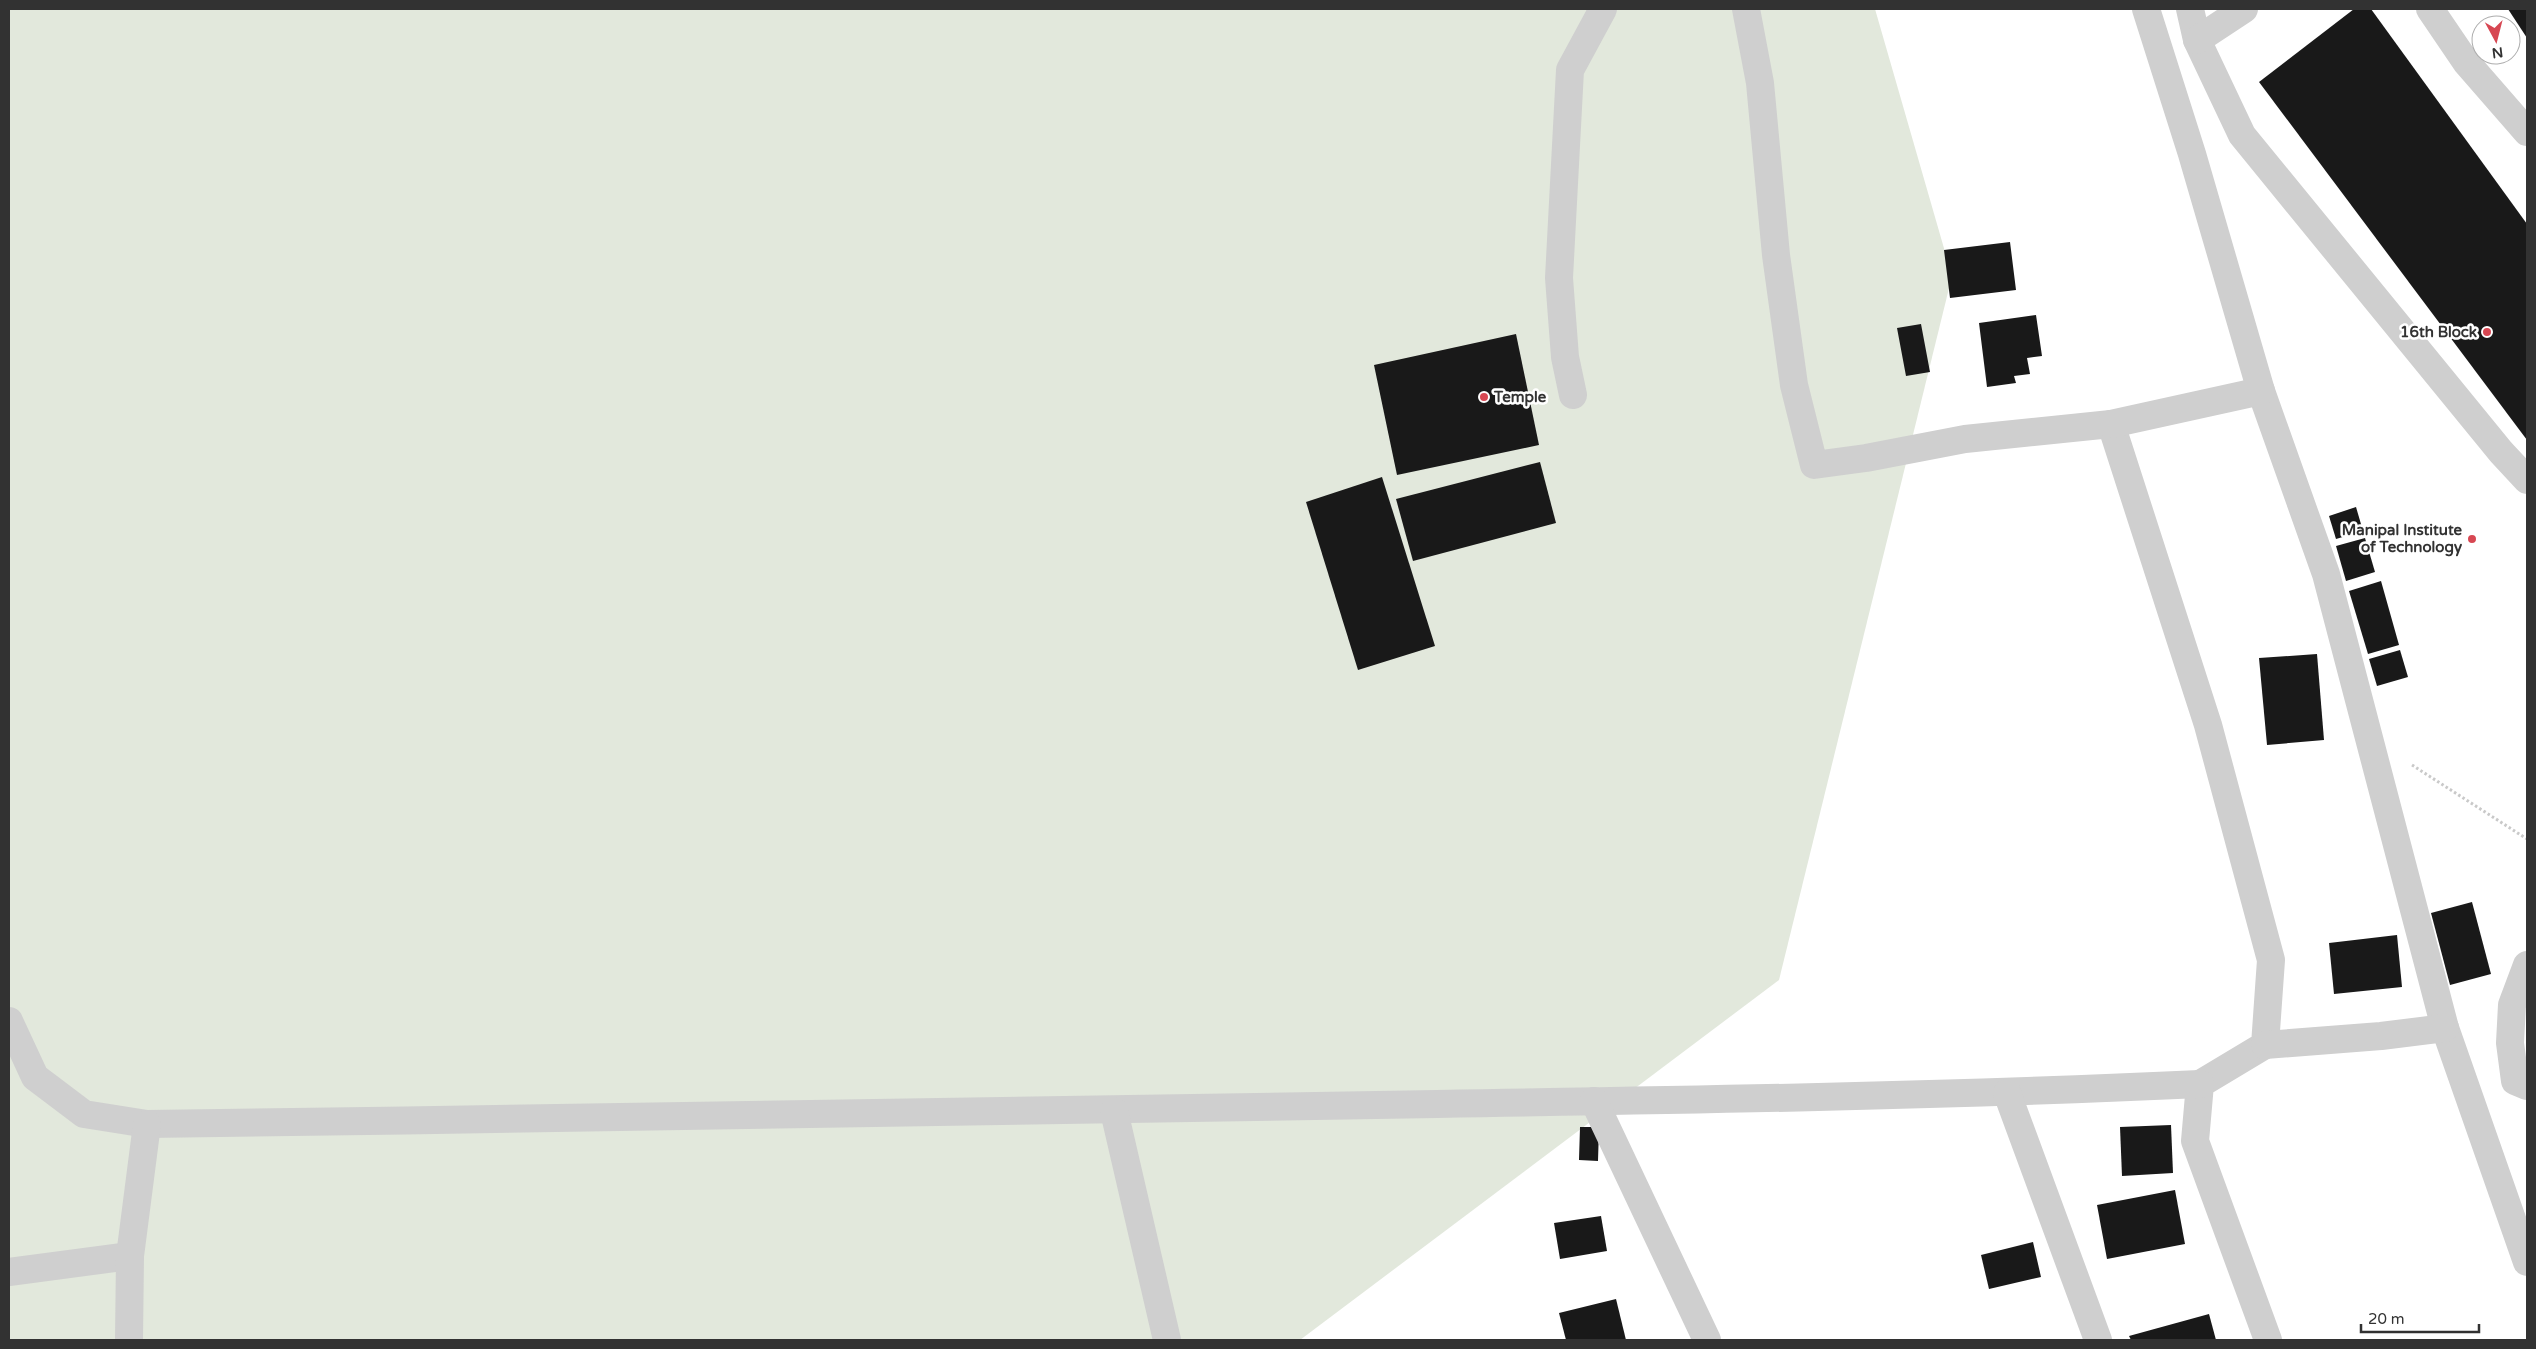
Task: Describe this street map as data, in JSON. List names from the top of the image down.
{
  "places": ["16th Block", "Temple", "Manipal Institute of Technology"],
  "scale_bar": "20 m",
  "north": "bottom"
}
